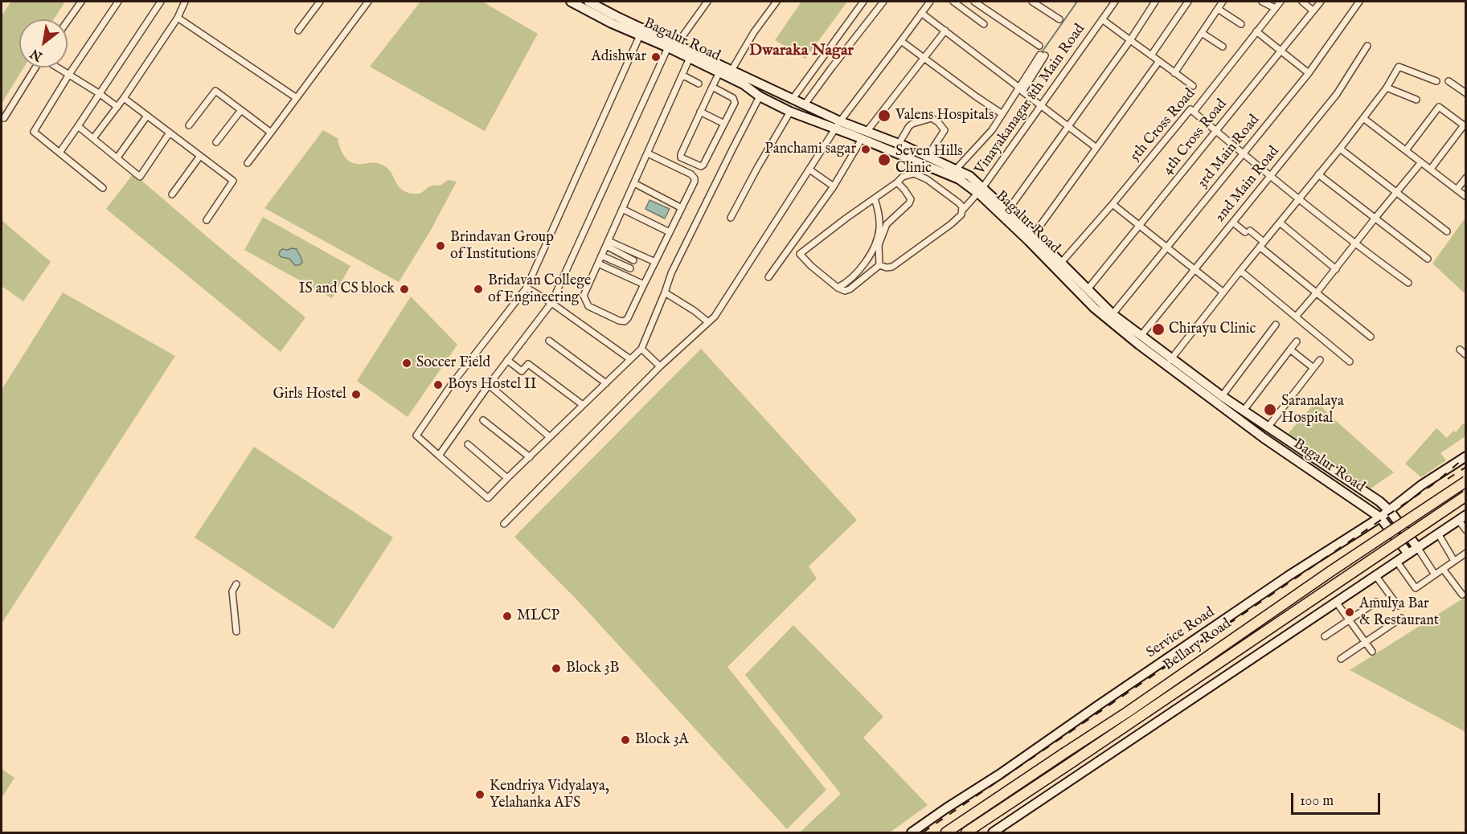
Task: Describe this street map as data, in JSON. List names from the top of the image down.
{
  "streets": {
    "highway": ["Bellary Road"],
    "main road": ["Bagalur Road", "Service Road"],
    "street": [
      "Vinayakanagar 8th Main Road",
      "5th Cross Road",
      "4th Cross Road",
      "3rd Main Road",
      "2nd Main Road"
    ]
  },
  "crossings": [
    ["Bagalur Road", "Vinayakanagar 8th Main Road"],
    ["Bagalur Road", "5th Cross Road"],
    ["Bagalur Road", "4th Cross Road"],
    ["Bagalur Road", "3rd Main Road"],
    ["Bagalur Road", "2nd Main Road"],
    ["Bagalur Road", "Service Road"]
  ],
  "districts": ["Dwaraka Nagar"],
  "places": [
    "Adishwar",
    "Valens Hospitals",
    "Panchami sagar",
    "Seven Hills Clinic",
    "Brindavan Group of Institutions",
    "IS and CS block",
    "Bridavan College of Engineering",
    "Chirayu Clinic",
    "Soccer Field",
    "Boys Hostel II",
    "Girls Hostel",
    "Saranalaya Hospital",
    "Amulya Bar & Restaurant",
    "MLCP",
    "Block 3B",
    "Block 3A",
    "Kendriya Vidyalaya, Yelahanka AFS"
  ],
  "scale_bar": "100 m",
  "north": "bottom left"
}
